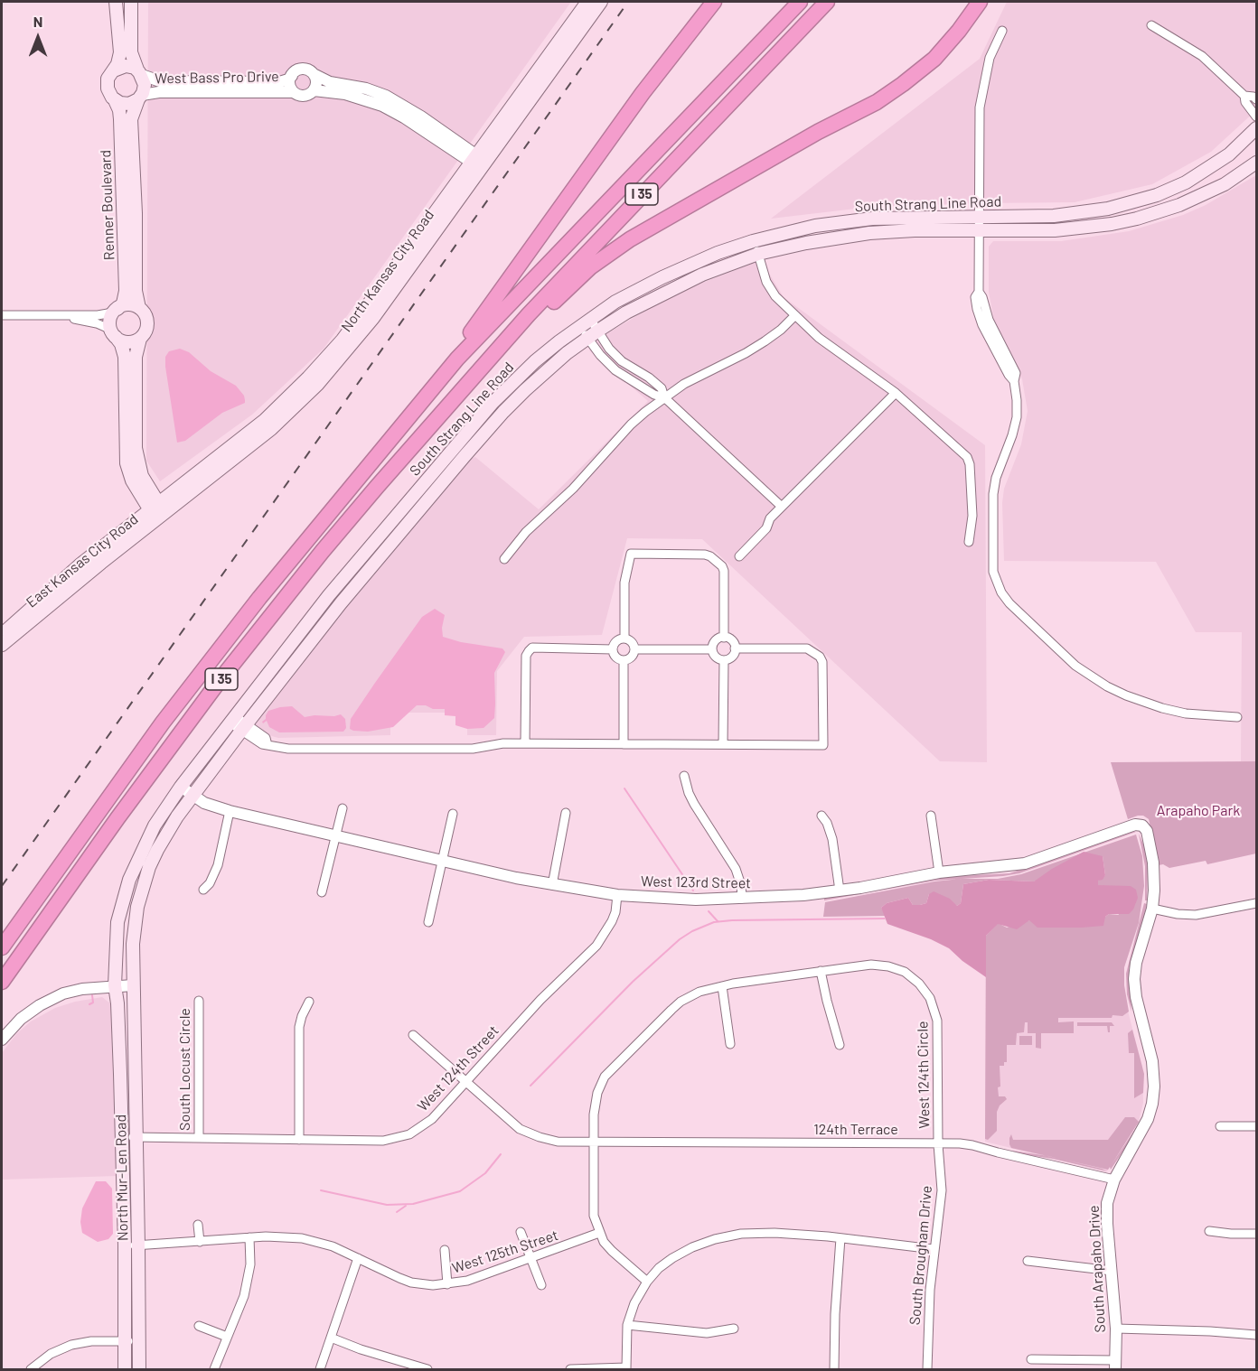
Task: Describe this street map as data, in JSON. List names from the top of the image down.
{
  "streets": {
    "highway": ["I 35"],
    "main road": [
      "South Strang Line Road",
      "Renner Boulevard",
      "North Kansas City Road",
      "East Kansas City Road",
      "North Mur-Len Road"
    ],
    "street": [
      "West Bass Pro Drive",
      "West 123rd Street",
      "West 124th Street",
      "South Locust Circle",
      "West 124th Circle",
      "124th Terrace",
      "West 125th Street",
      "South Brougham Drive",
      "South Arapaho Drive"
    ]
  },
  "crossings": [
    ["West Bass Pro Drive", "Renner Boulevard"],
    ["South Strang Line Road", "West 123rd Street"],
    ["South Strang Line Road", "North Mur-Len Road"],
    ["North Kansas City Road", "East Kansas City Road"],
    ["West 123rd Street", "West 124th Street"],
    ["West 123rd Street", "South Arapaho Drive"],
    ["West 124th Street", "South Locust Circle"],
    ["West 124th Street", "124th Terrace"],
    ["West 124th Street", "North Mur-Len Road"],
    ["West 124th Circle", "124th Terrace"],
    ["West 124th Circle", "West 125th Street"],
    ["West 124th Circle", "South Brougham Drive"],
    ["124th Terrace", "South Brougham Drive"],
    ["124th Terrace", "South Arapaho Drive"],
    ["North Mur-Len Road", "West 125th Street"]
  ],
  "parks": ["Arapaho Park"],
  "north": "top"
}
